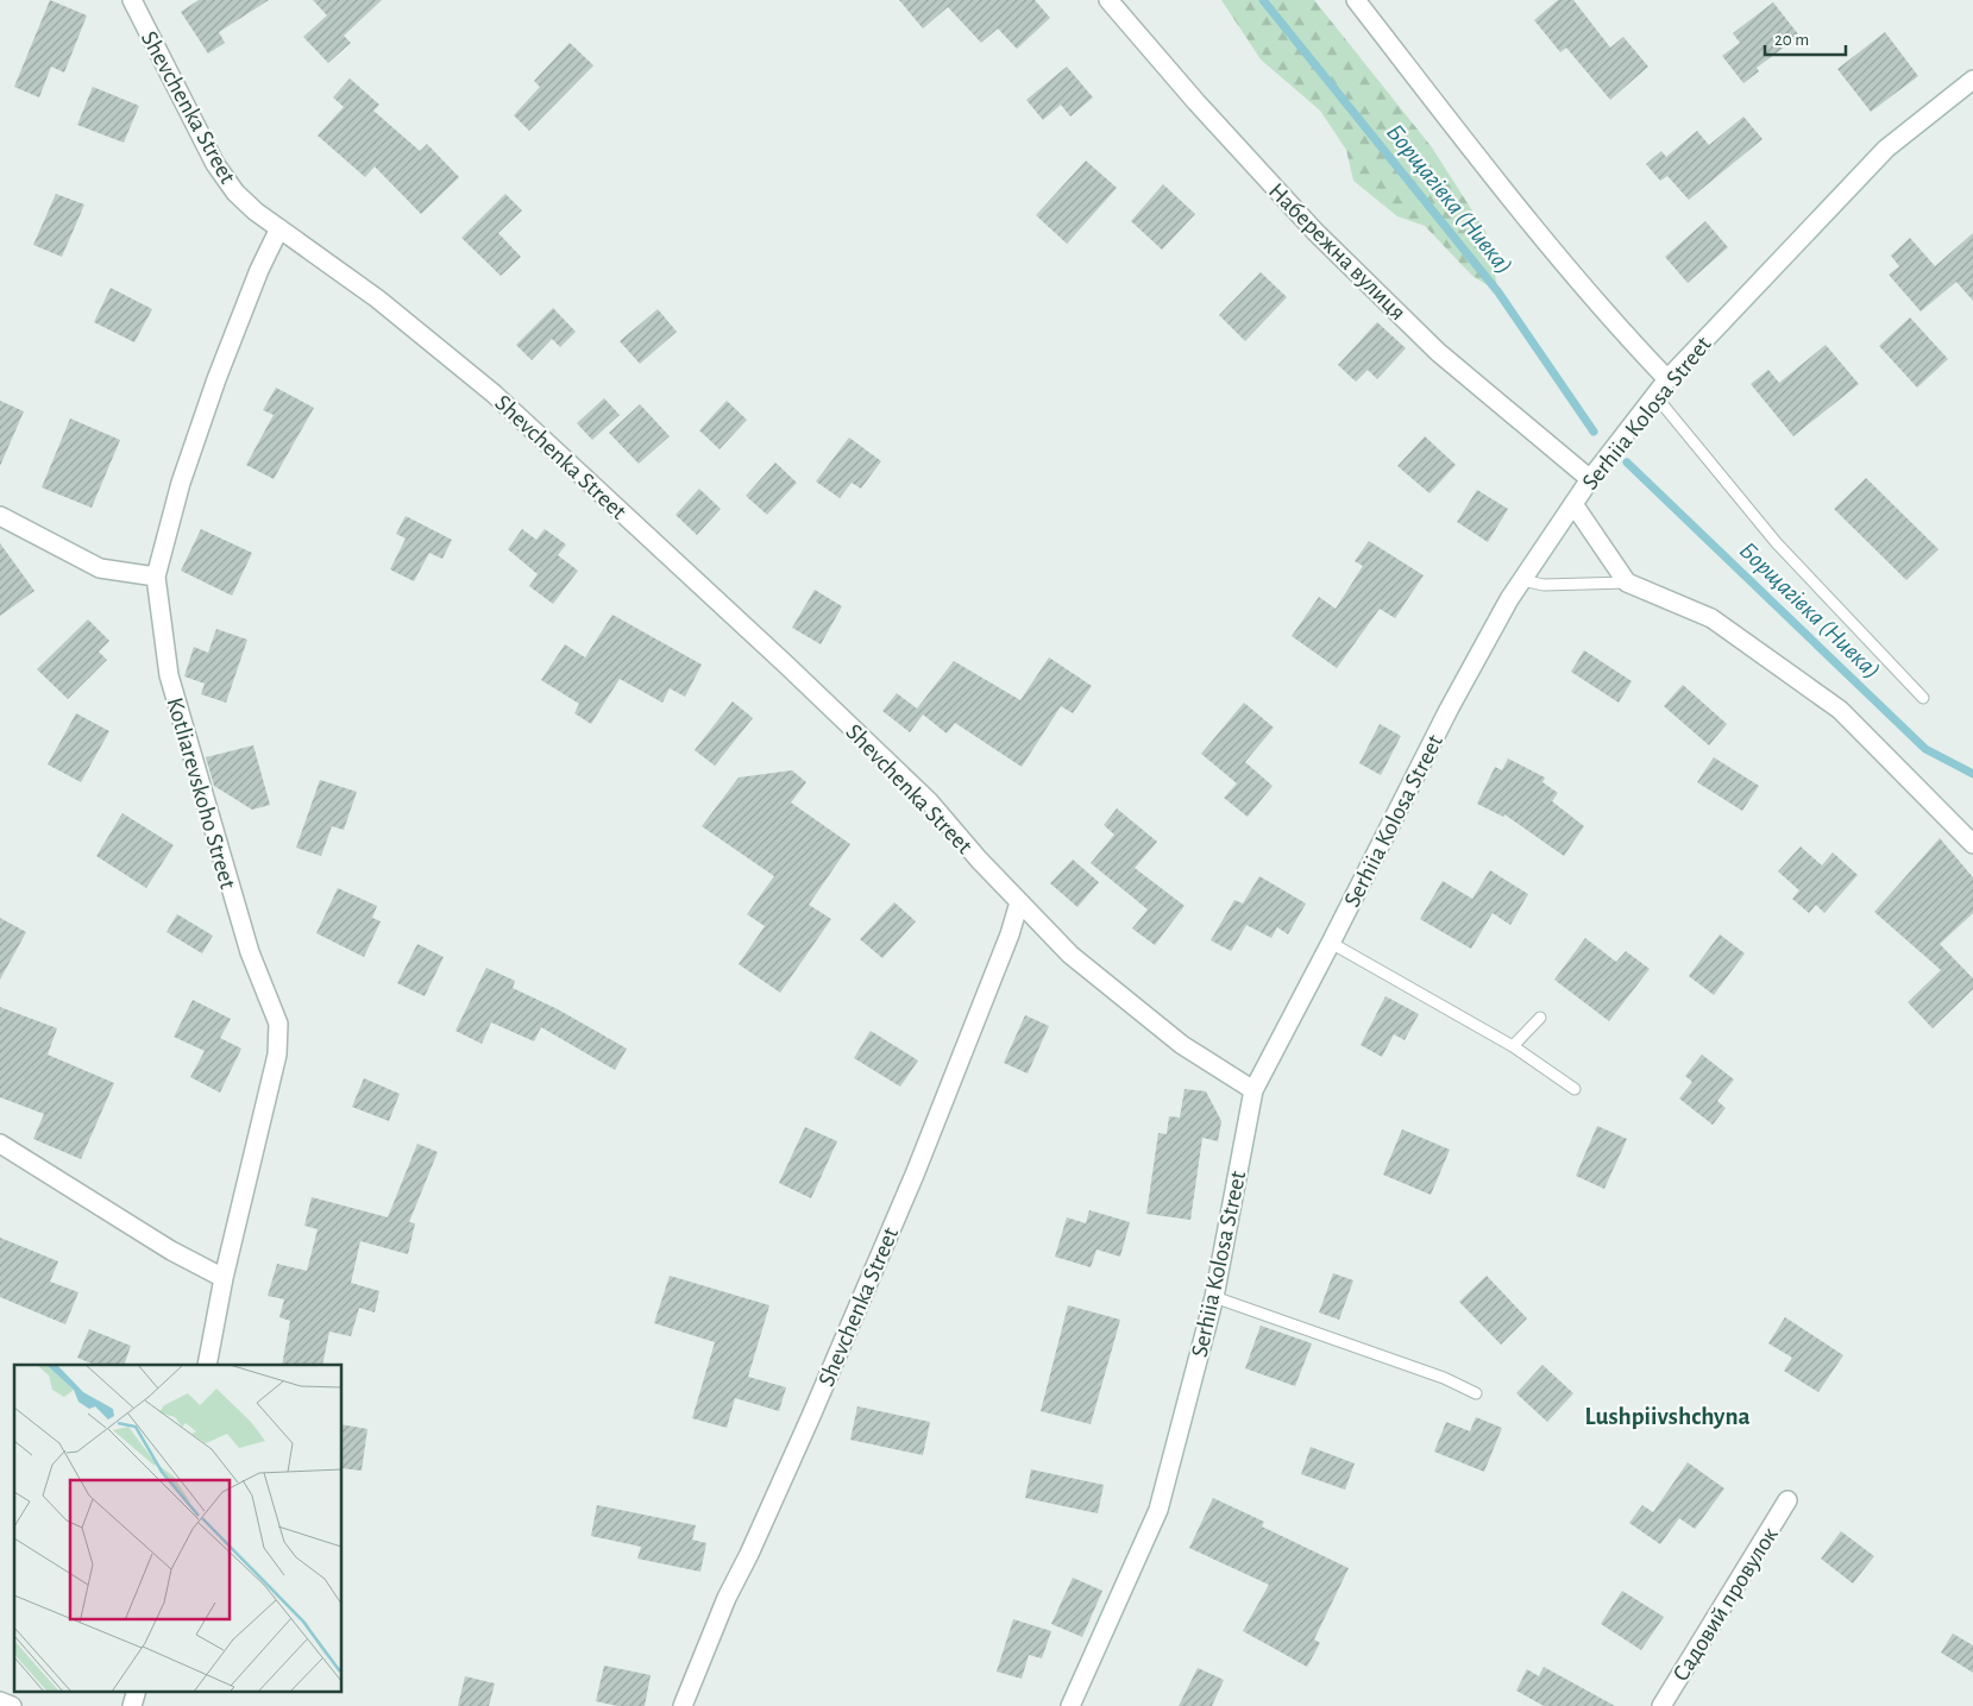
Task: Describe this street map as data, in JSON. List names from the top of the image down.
{
  "streets": {
    "street": [
      "Shevchenka Street",
      "Набережна вулиця",
      "Serhiia Kolosa Street",
      "Kotliarevskoho Street",
      "Садовий провулок"
    ]
  },
  "crossings": [
    ["Shevchenka Street", "Serhiia Kolosa Street"],
    ["Shevchenka Street", "Kotliarevskoho Street"],
    ["Набережна вулиця", "Serhiia Kolosa Street"]
  ],
  "districts": ["Lushpiivshchyna"],
  "water": ["Борщагівка (Нивка)"],
  "scale_bar": "20 m"
}
